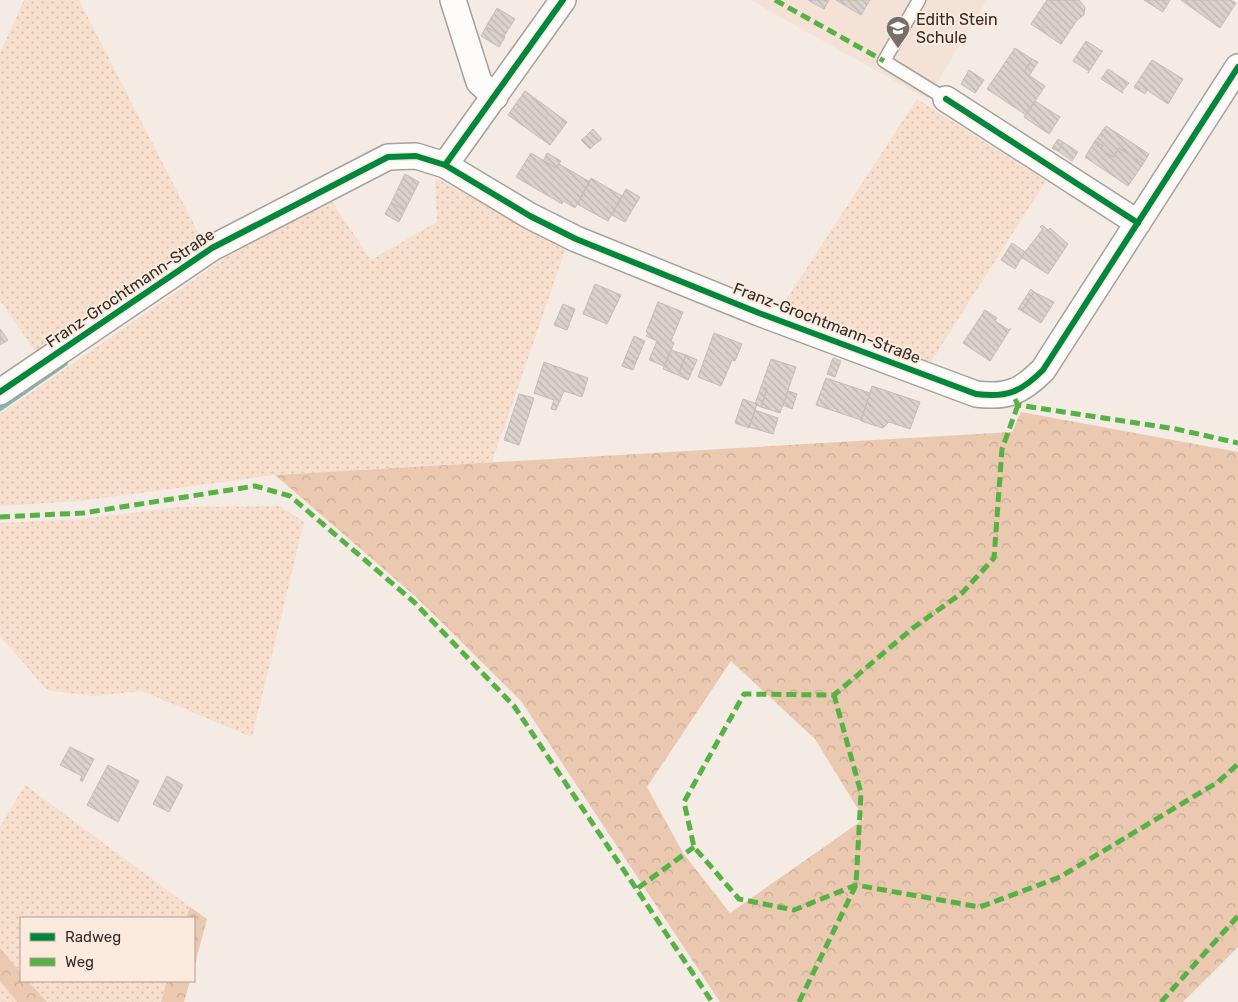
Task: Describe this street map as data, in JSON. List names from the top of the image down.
{
  "streets": {
    "street": ["Franz-Grochtmann-Straße"]
  },
  "places": {
    "school or university": ["Edith Stein Schule"]
  },
  "legend": ["Radweg", "Weg"]
}
